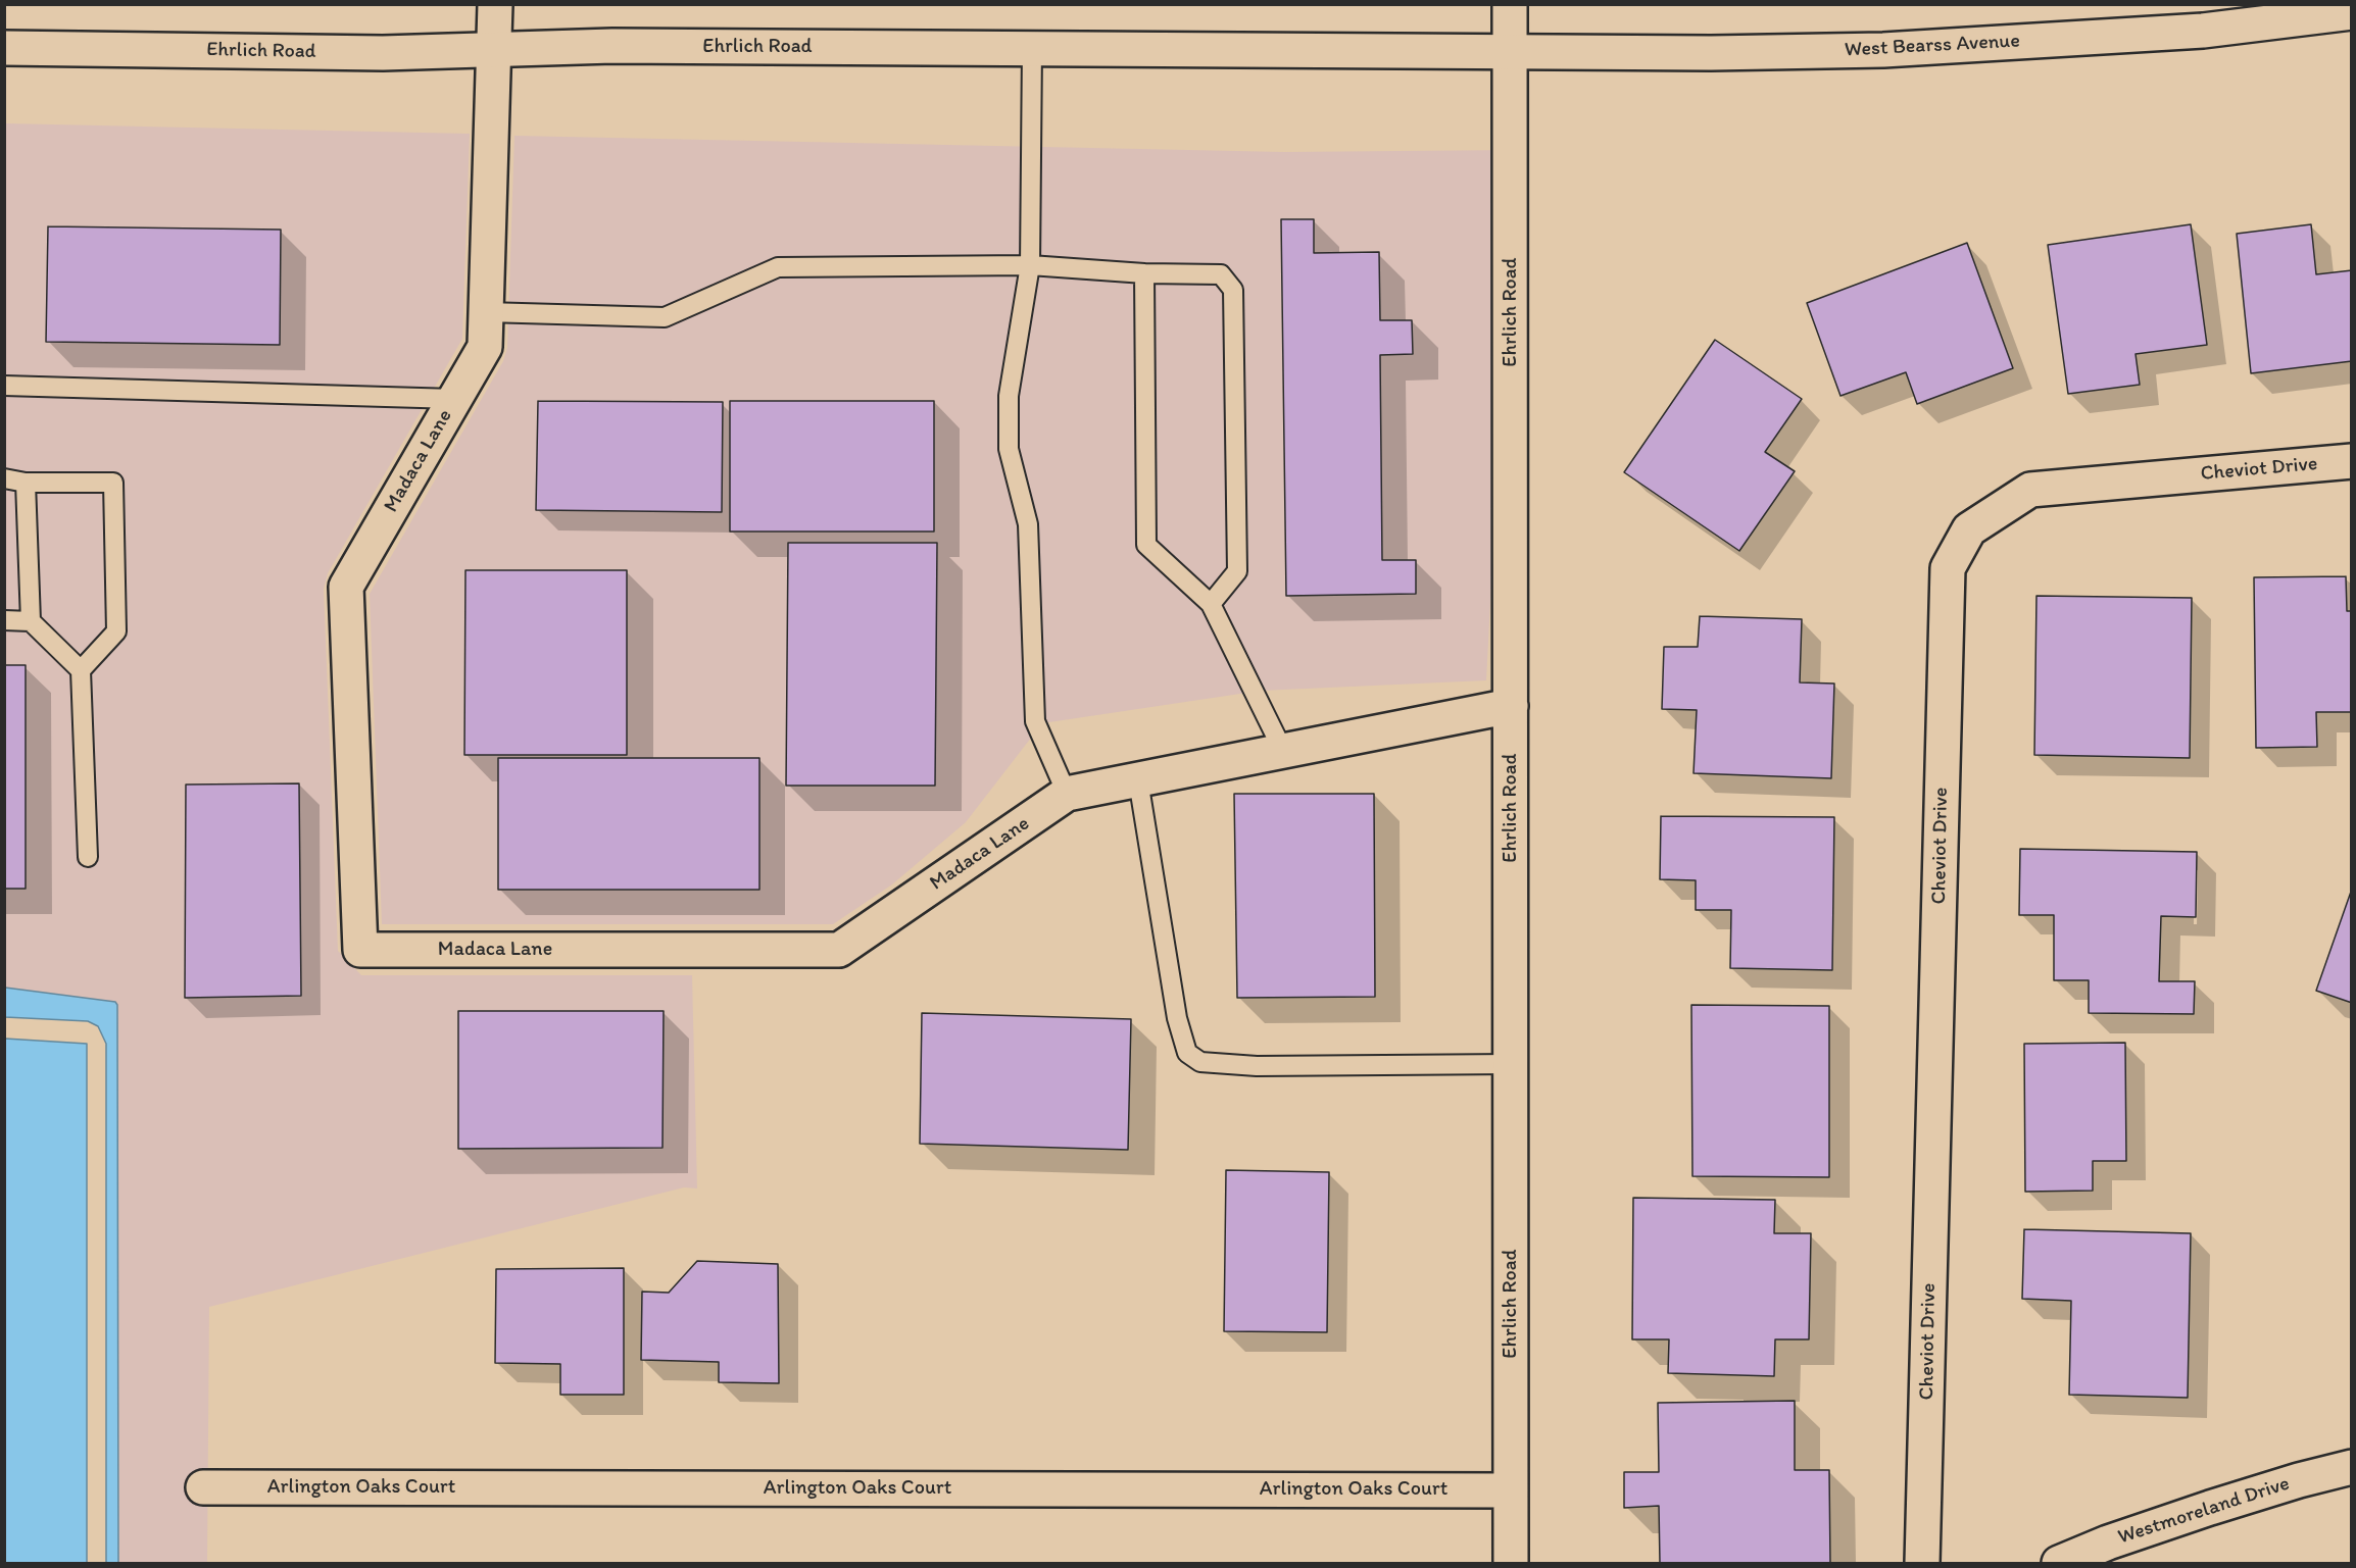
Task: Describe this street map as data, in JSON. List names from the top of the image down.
{
  "streets": {
    "street": [
      "West Bearss Avenue",
      "Ehrlich Road",
      "Madaca Lane",
      "Cheviot Drive",
      "Arlington Oaks Court",
      "Westmoreland Drive"
    ]
  },
  "crossings": [
    ["West Bearss Avenue", "Ehrlich Road"],
    ["Ehrlich Road", "Madaca Lane"],
    ["Ehrlich Road", "Arlington Oaks Court"]
  ]
}
